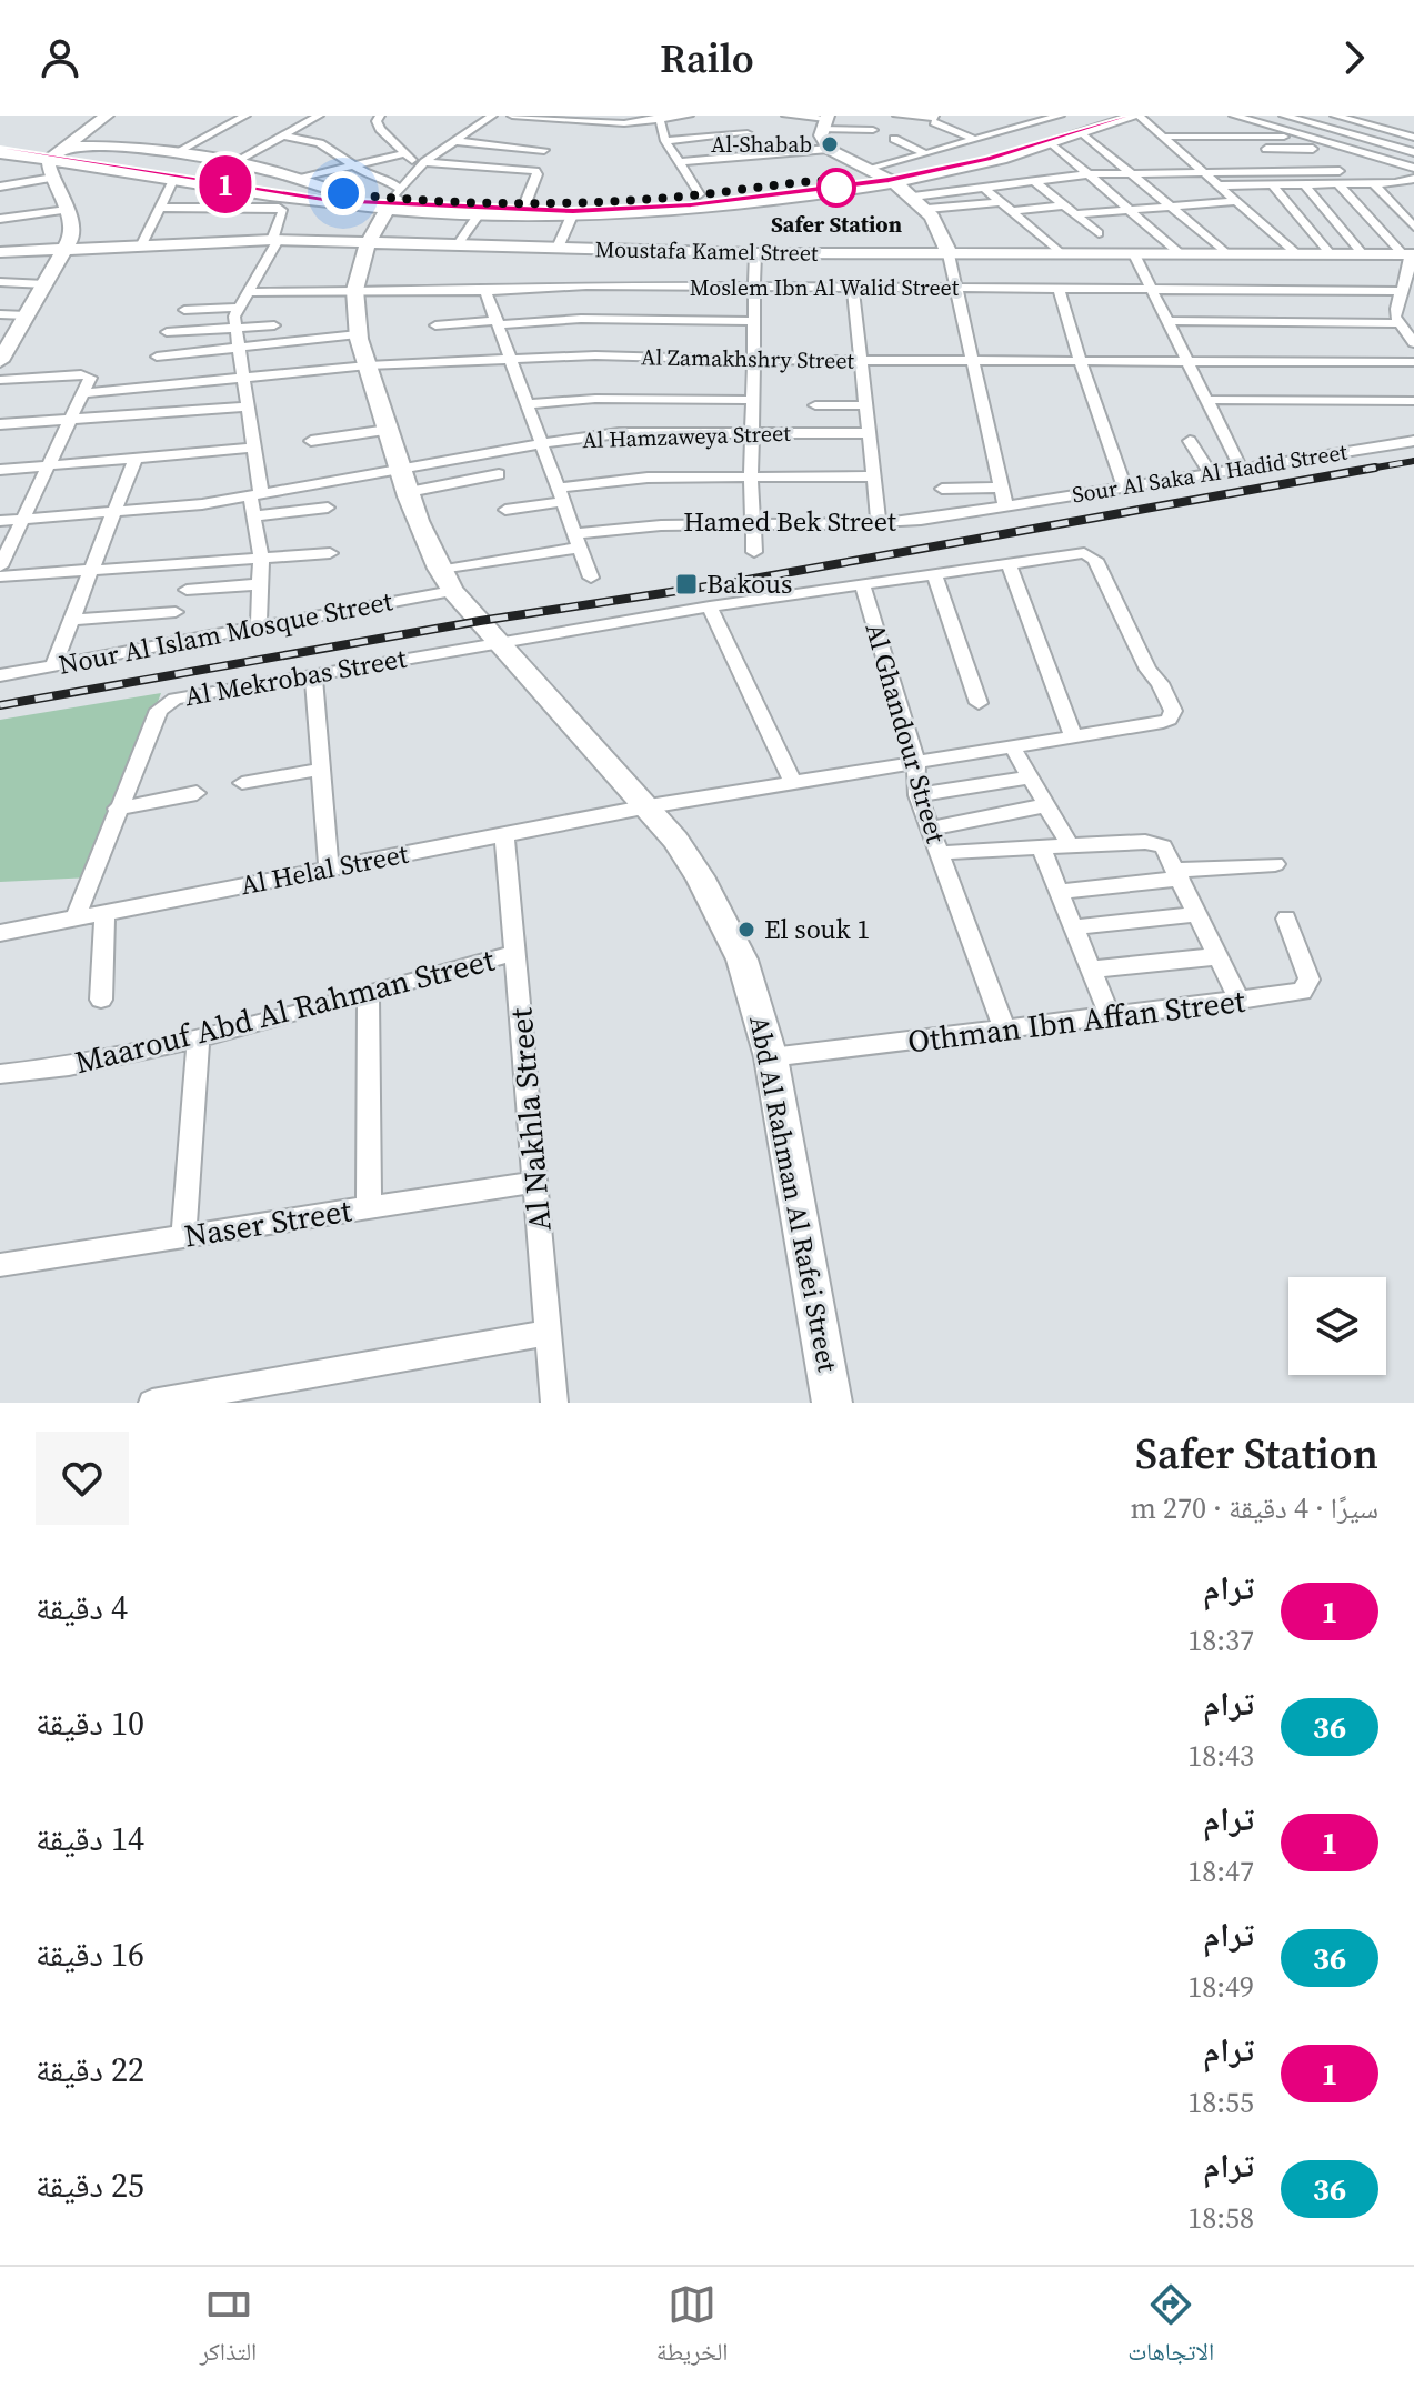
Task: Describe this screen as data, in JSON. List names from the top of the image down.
{
  "streets": {
    "street": [
      "Moustafa Kamel Street",
      "Moslem Ibn Al Walid Street",
      "Al Zamakhshry Street",
      "Al Hamzaweya Street",
      "Sour Al Saka Al Hadid Street",
      "Hamed Bek Street",
      "Nour Al Islam Mosque Street",
      "Al Mekrobas Street",
      "Al Ghandour Street",
      "Al Helal Street",
      "Maarouf Abd Al Rahman Street",
      "Othman Ibn Affan Street",
      "Al Nakhla Street",
      "Abd Al Rahman Al Rafei Street",
      "Naser Street"
    ]
  },
  "crossings": [
    ["Moustafa Kamel Street", "Abd Al Rahman Al Rafei Street"],
    ["Moslem Ibn Al Walid Street", "Abd Al Rahman Al Rafei Street"],
    ["Al Zamakhshry Street", "Abd Al Rahman Al Rafei Street"],
    ["Al Hamzaweya Street", "Abd Al Rahman Al Rafei Street"],
    ["Sour Al Saka Al Hadid Street", "Hamed Bek Street"],
    ["Hamed Bek Street", "Nour Al Islam Mosque Street"],
    ["Hamed Bek Street", "Abd Al Rahman Al Rafei Street"],
    ["Nour Al Islam Mosque Street", "Abd Al Rahman Al Rafei Street"],
    ["Al Mekrobas Street", "Al Ghandour Street"],
    ["Al Mekrobas Street", "Al Helal Street"],
    ["Al Mekrobas Street", "Abd Al Rahman Al Rafei Street"],
    ["Al Ghandour Street", "Al Helal Street"],
    ["Al Ghandour Street", "Othman Ibn Affan Street"],
    ["Al Helal Street", "Al Nakhla Street"],
    ["Al Helal Street", "Abd Al Rahman Al Rafei Street"],
    ["Maarouf Abd Al Rahman Street", "Al Nakhla Street"],
    ["Othman Ibn Affan Street", "Abd Al Rahman Al Rafei Street"],
    ["Al Nakhla Street", "Naser Street"]
  ],
  "places": {
    "other": ["Al-Shabab", "Safer Station", "El souk 1"],
    "transit": ["Bakous"]
  },
  "lines": ["tram line 1"],
  "page": {
    "header": "Railo",
    "on_map": "1",
    "heading": ["Safer Station", "سيرًا · 4 دقيقة · 270 m"],
    "list": [
      {
        "mark": "1",
        "name": "ترام",
        "note": "18:37",
        "value": "4 دقيقة"
      },
      {
        "mark": "36",
        "name": "ترام",
        "note": "18:43",
        "value": "10 دقيقة"
      },
      {
        "mark": "1",
        "name": "ترام",
        "note": "18:47",
        "value": "14 دقيقة"
      },
      {
        "mark": "36",
        "name": "ترام",
        "note": "18:49",
        "value": "16 دقيقة"
      },
      {
        "mark": "1",
        "name": "ترام",
        "note": "18:55",
        "value": "22 دقيقة"
      },
      {
        "mark": "36",
        "name": "ترام",
        "note": "18:58",
        "value": "25 دقيقة"
      }
    ],
    "tabs": ["الاتجاهات", "الخريطة", "التذاكر"]
  }
}
